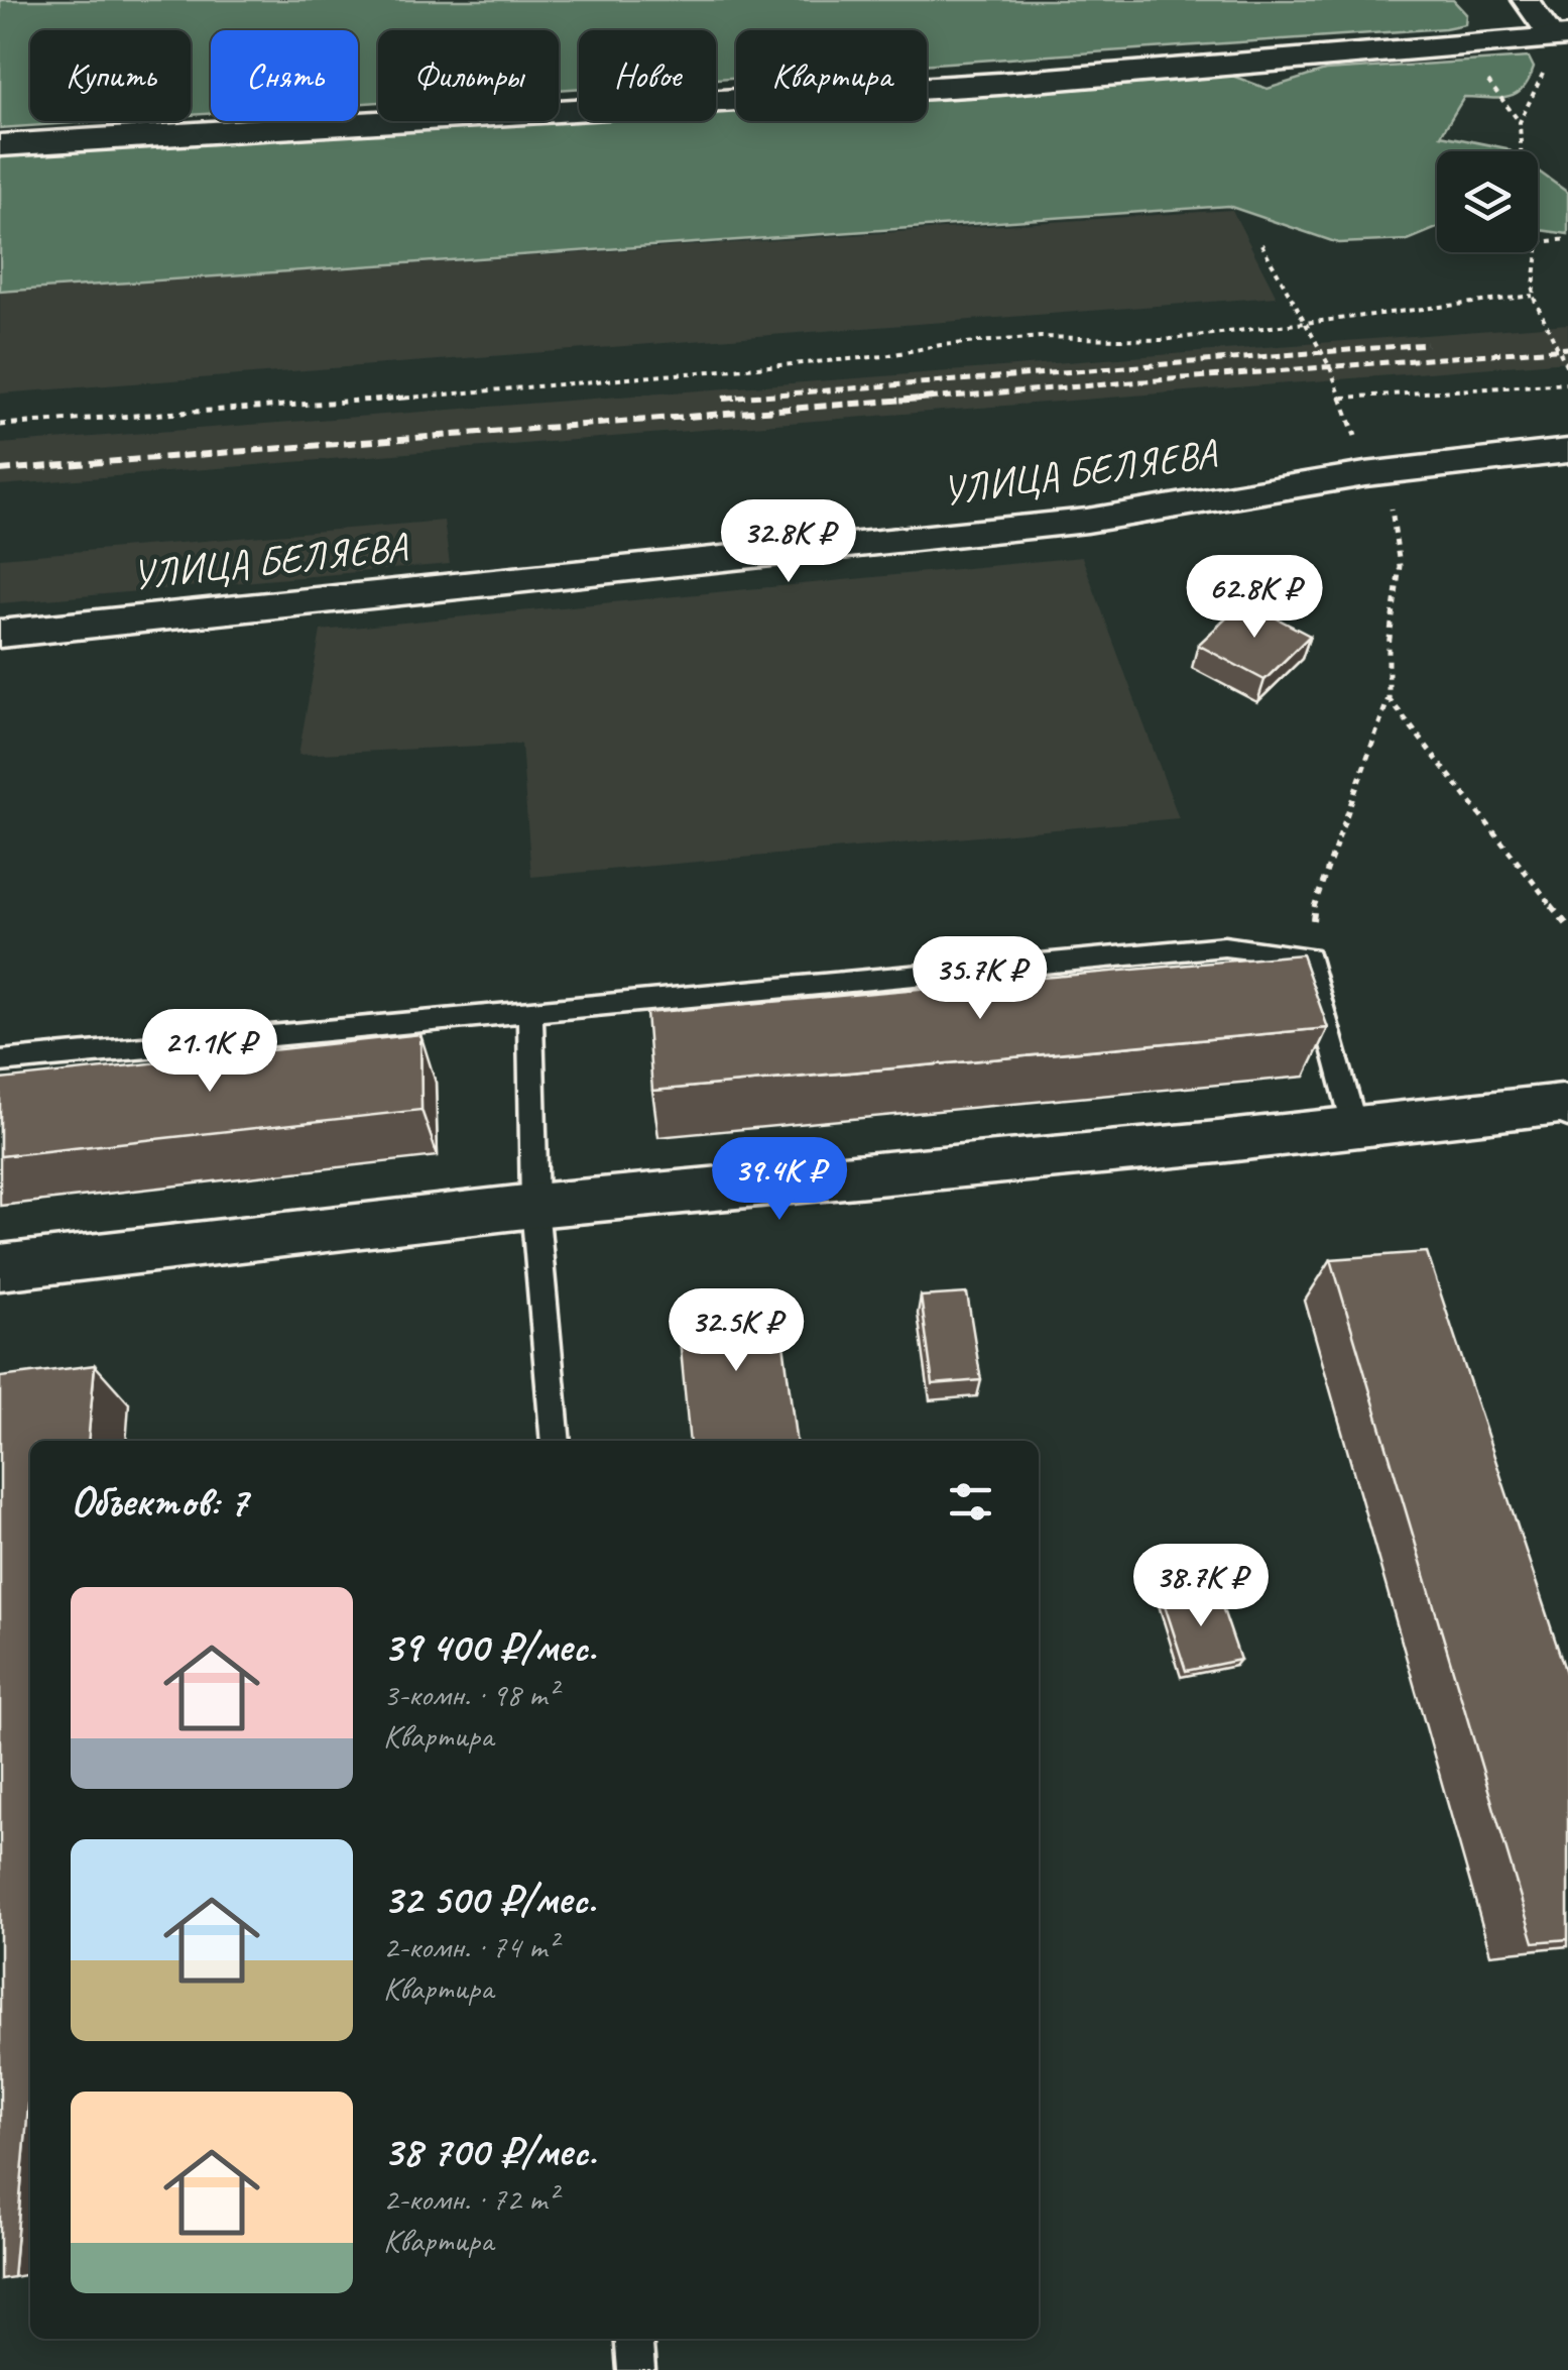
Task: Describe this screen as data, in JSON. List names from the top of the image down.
{
  "streets": {
    "street": ["УЛИЦА БЕЛЯЕВА"]
  },
  "page": {
    "chip": [
      "Купить",
      "Снять",
      "Фильтры",
      "Новое",
      "Квартира"
    ],
    "price": [
      "32.8K ₽",
      "62.8K ₽",
      "35.7K ₽",
      "21.1K ₽",
      "39.4K ₽",
      "32.5K ₽",
      "38.7K ₽"
    ],
    "heading": "Объектов: 7",
    "list": [
      {
        "name": "39 400 ₽/мес.",
        "note": "3-комн. · 98 m² · Квартира"
      },
      {
        "name": "32 500 ₽/мес.",
        "note": "2-комн. · 74 m² · Квартира"
      },
      {
        "name": "38 700 ₽/мес.",
        "note": "2-комн. · 72 m² · Квартира"
      }
    ]
  }
}
